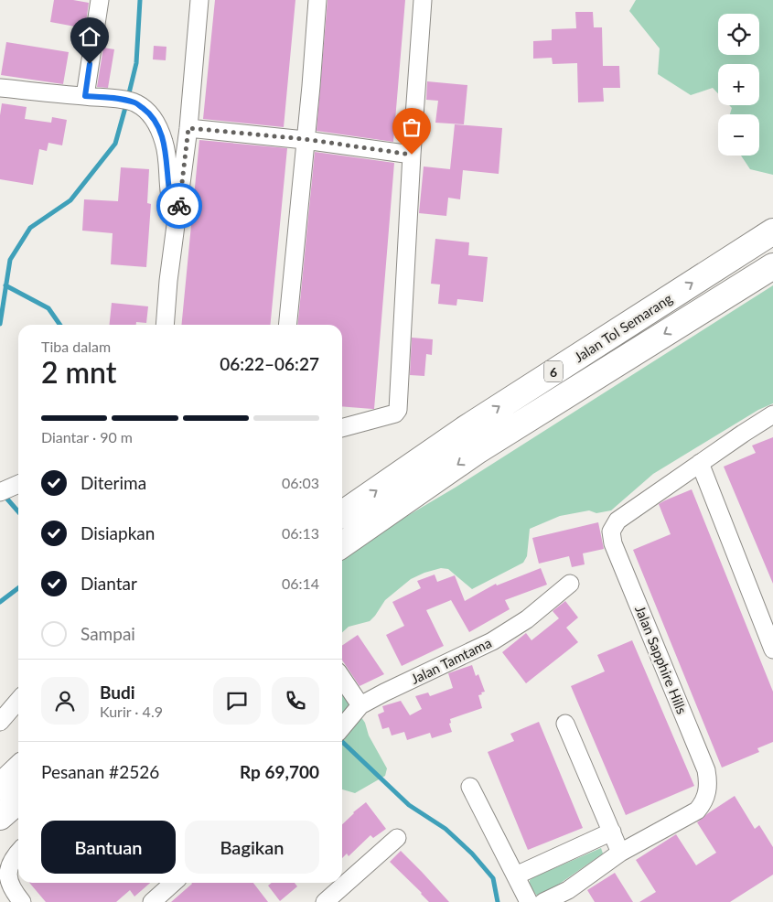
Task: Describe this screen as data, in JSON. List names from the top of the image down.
{
  "streets": {
    "highway": ["Jalan Tol Semarang", "6"],
    "street": ["Jalan Sapphire Hills", "Jalan Tamtama"]
  },
  "page": {
    "map_buttons": ["+", "−"],
    "heading": ["2 mnt", "Tiba dalam", "06:22–06:27"],
    "panel": [
      "Budi",
      "Kurir · 4.9",
      "Pesanan #2526",
      "Rp 69,700"
    ],
    "bar": "Diantar · 90 m",
    "list": [
      ["Diterima", "06:03"],
      ["Disiapkan", "06:13"],
      ["Diantar", "06:14"],
      "Sampai"
    ],
    "buttons": ["Bantuan", "Bagikan"]
  }
}
